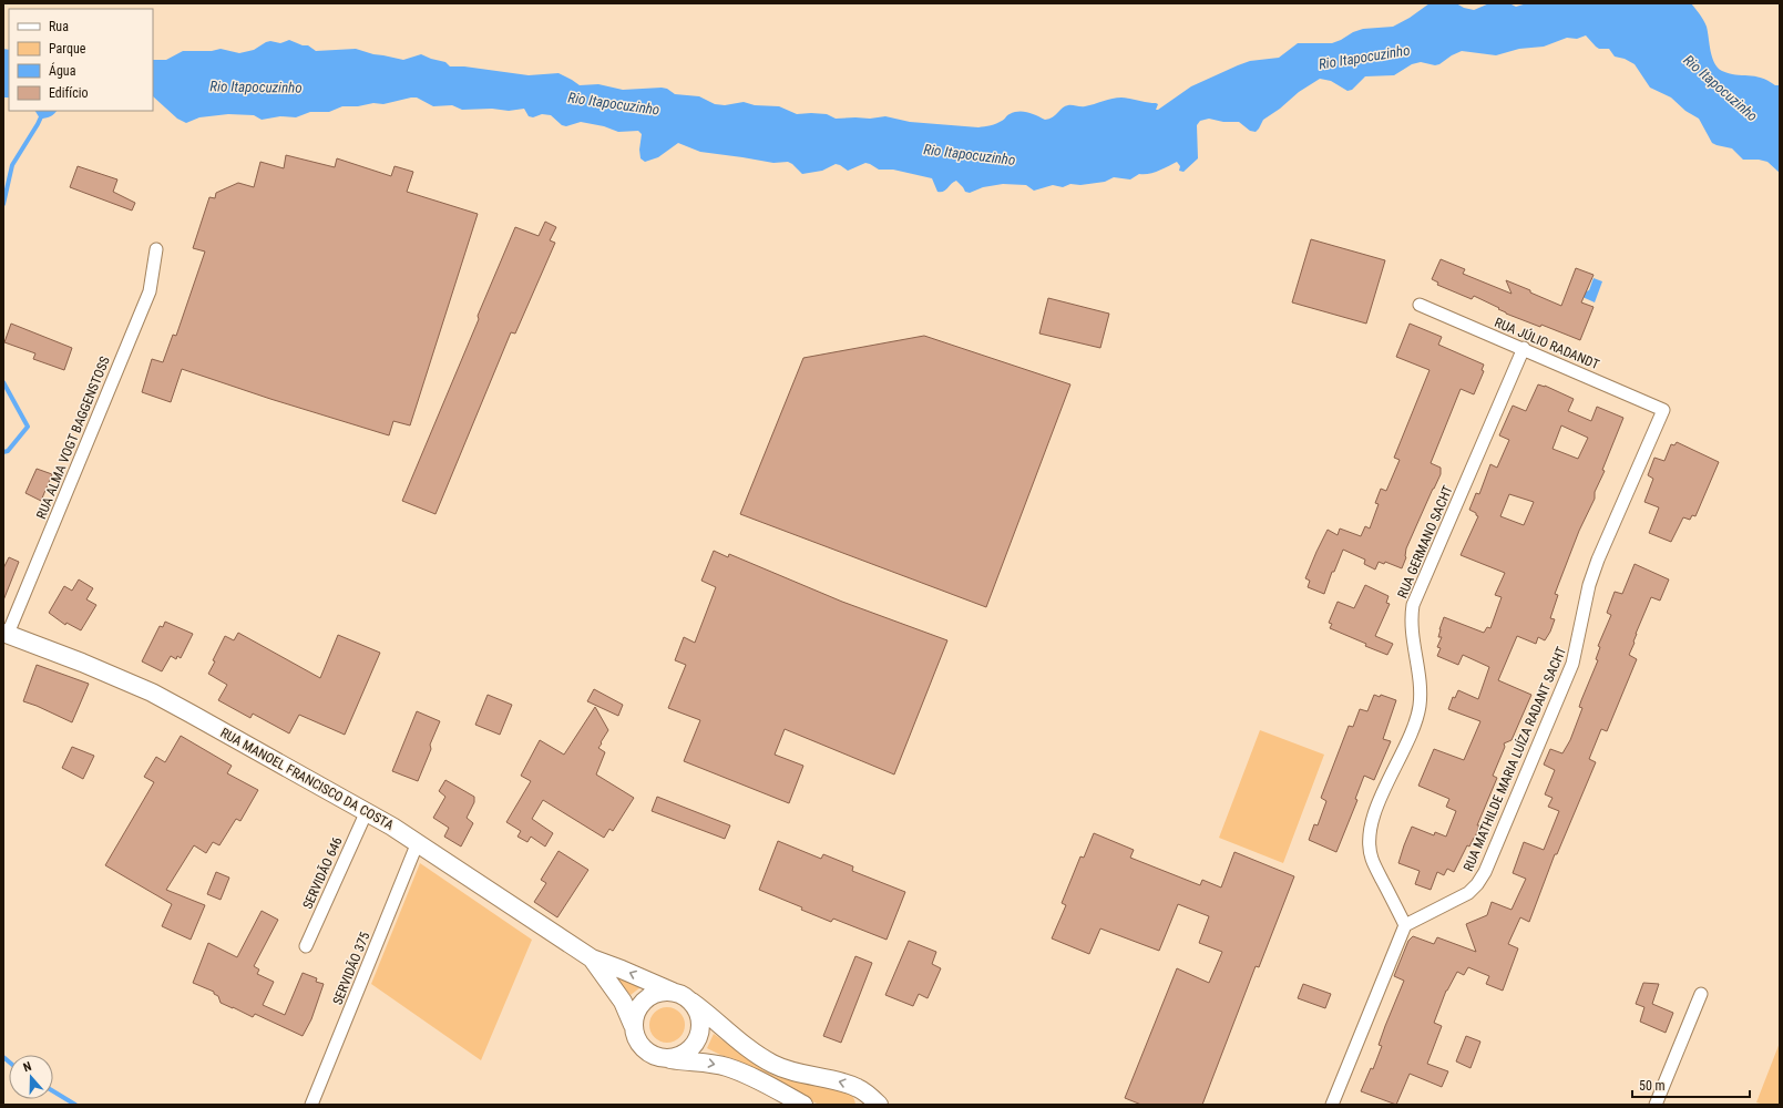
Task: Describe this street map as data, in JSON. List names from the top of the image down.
{
  "streets": {
    "main road": ["RUA MANOEL FRANCISCO DA COSTA"],
    "street": [
      "RUA JÚLIO RADANDT",
      "RUA ALMA VOGT BAGGENSTOSS",
      "RUA GERMANO SACHT",
      "RUA MATHILDE MARIA LUÍZA RADANT SACHT",
      "SERVIDÃO 646",
      "SERVIDÃO 375"
    ]
  },
  "crossings": [
    ["RUA JÚLIO RADANDT", "RUA GERMANO SACHT"],
    ["RUA JÚLIO RADANDT", "RUA MATHILDE MARIA LUÍZA RADANT SACHT"],
    ["RUA ALMA VOGT BAGGENSTOSS", "RUA MANOEL FRANCISCO DA COSTA"],
    ["RUA GERMANO SACHT", "RUA MATHILDE MARIA LUÍZA RADANT SACHT"],
    ["RUA MANOEL FRANCISCO DA COSTA", "SERVIDÃO 646"],
    ["RUA MANOEL FRANCISCO DA COSTA", "SERVIDÃO 375"]
  ],
  "water": ["Rio Itapocuzinho"],
  "legend": [
    "Rua",
    "Parque",
    "Água",
    "Edifício"
  ],
  "scale_bar": "50 m",
  "north": "top"
}
